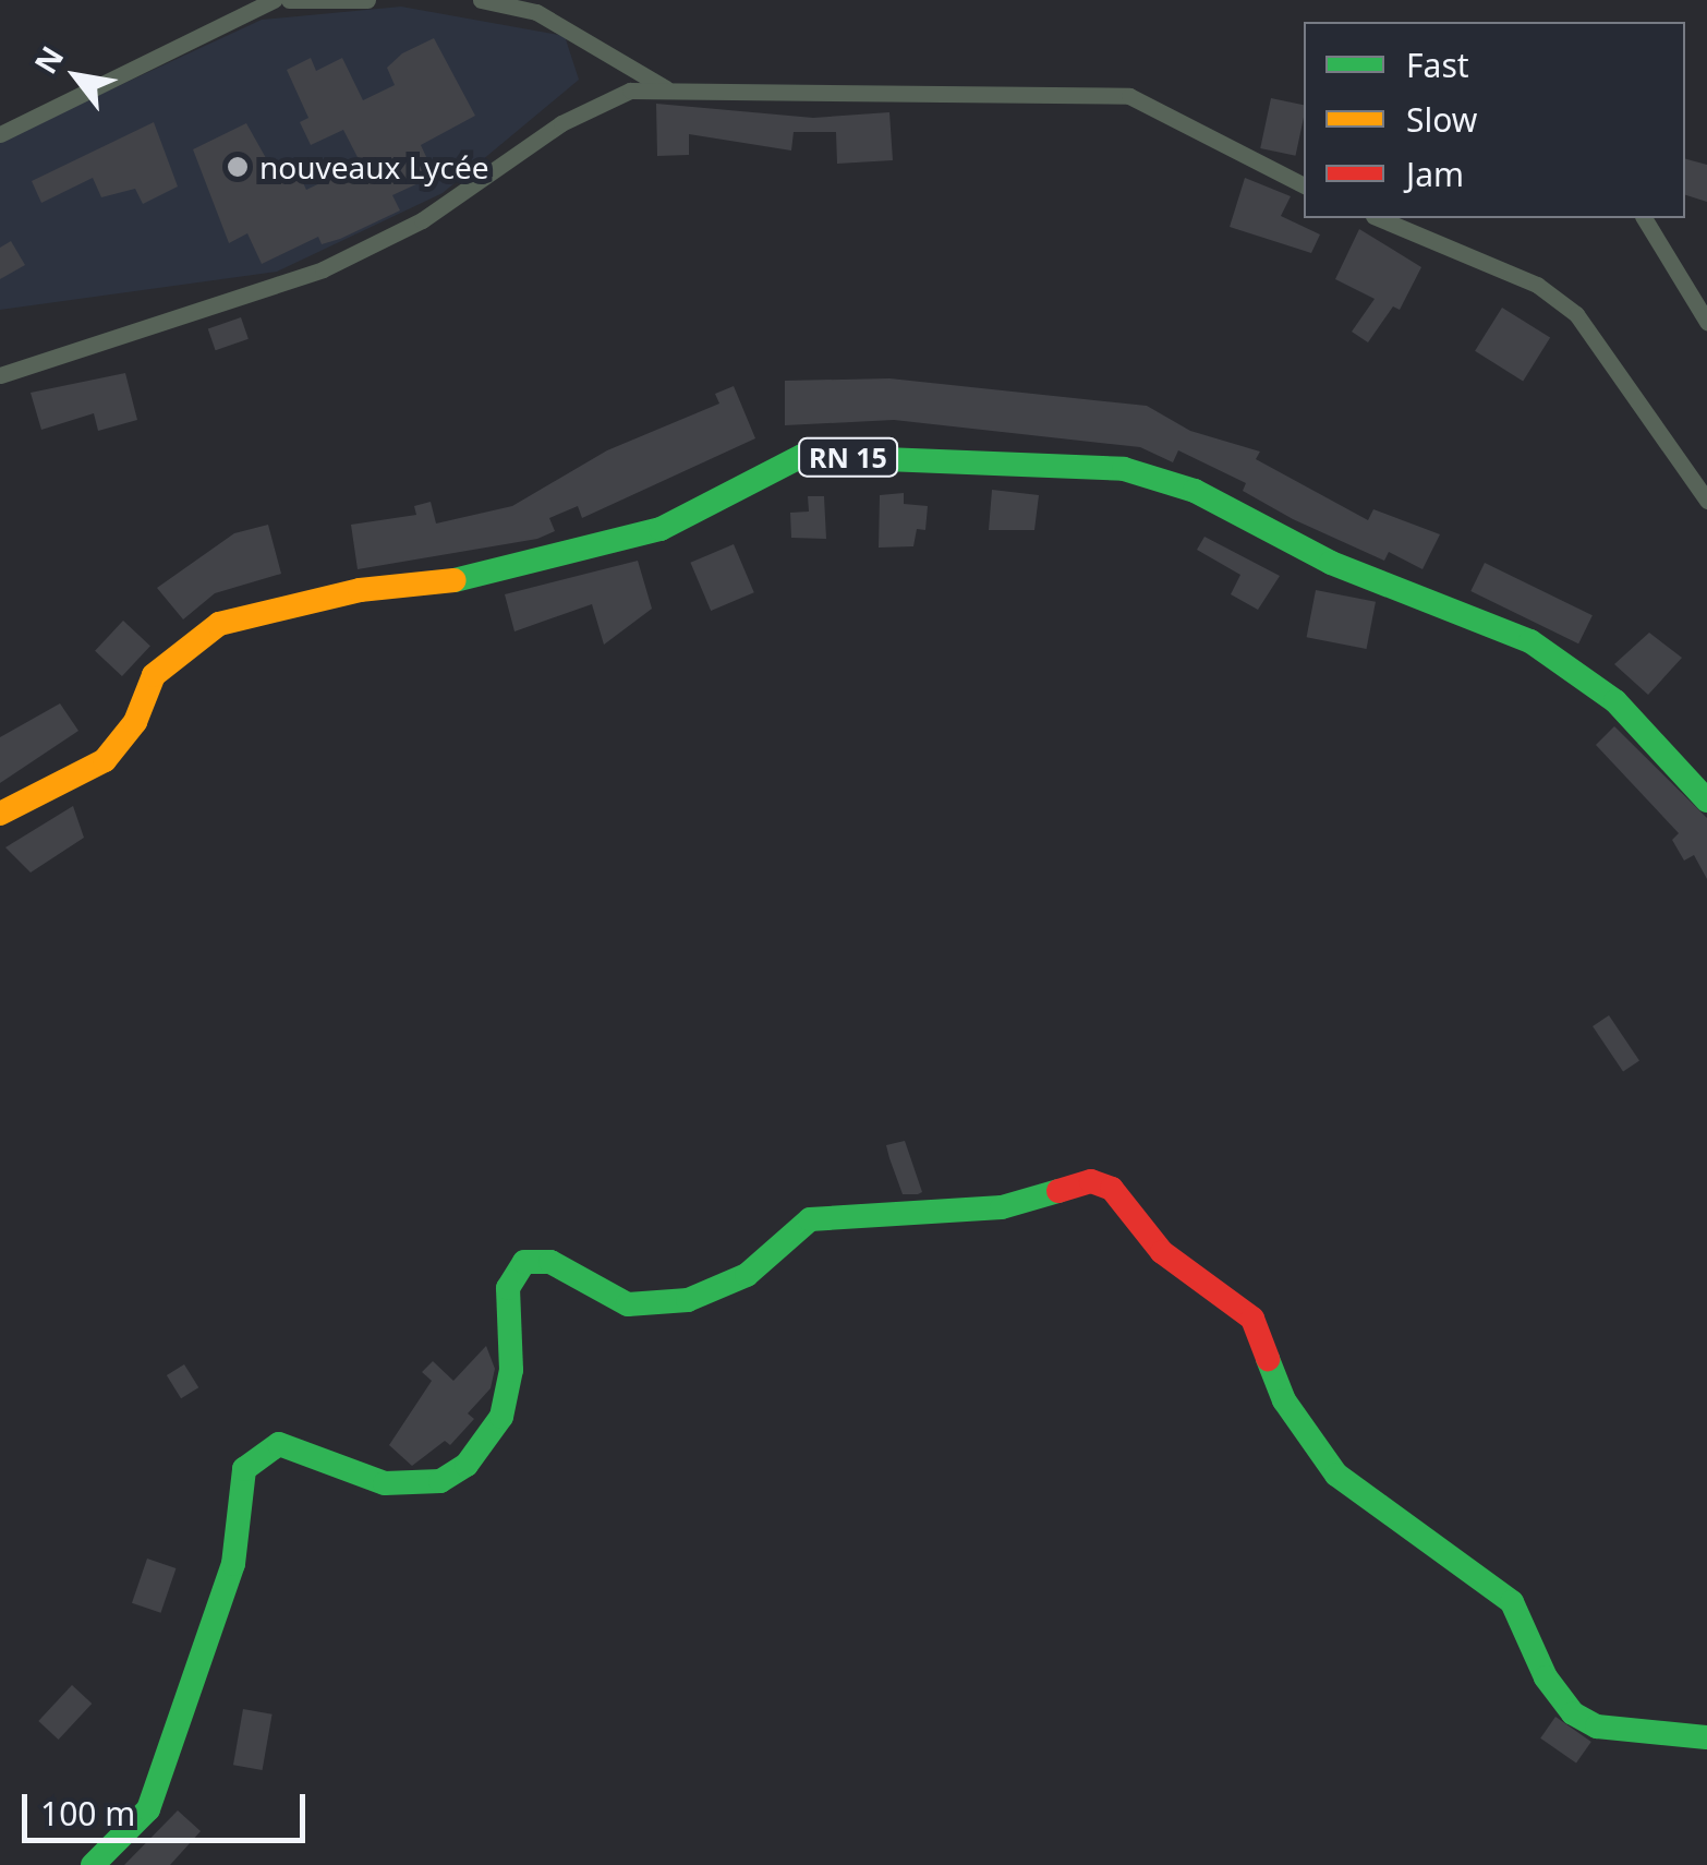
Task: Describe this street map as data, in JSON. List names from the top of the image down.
{
  "streets": {
    "street": ["RN 15"]
  },
  "places": ["nouveaux Lycée"],
  "legend": ["Fast", "Slow", "Jam"],
  "scale_bar": "100 m",
  "north": "top left"
}
